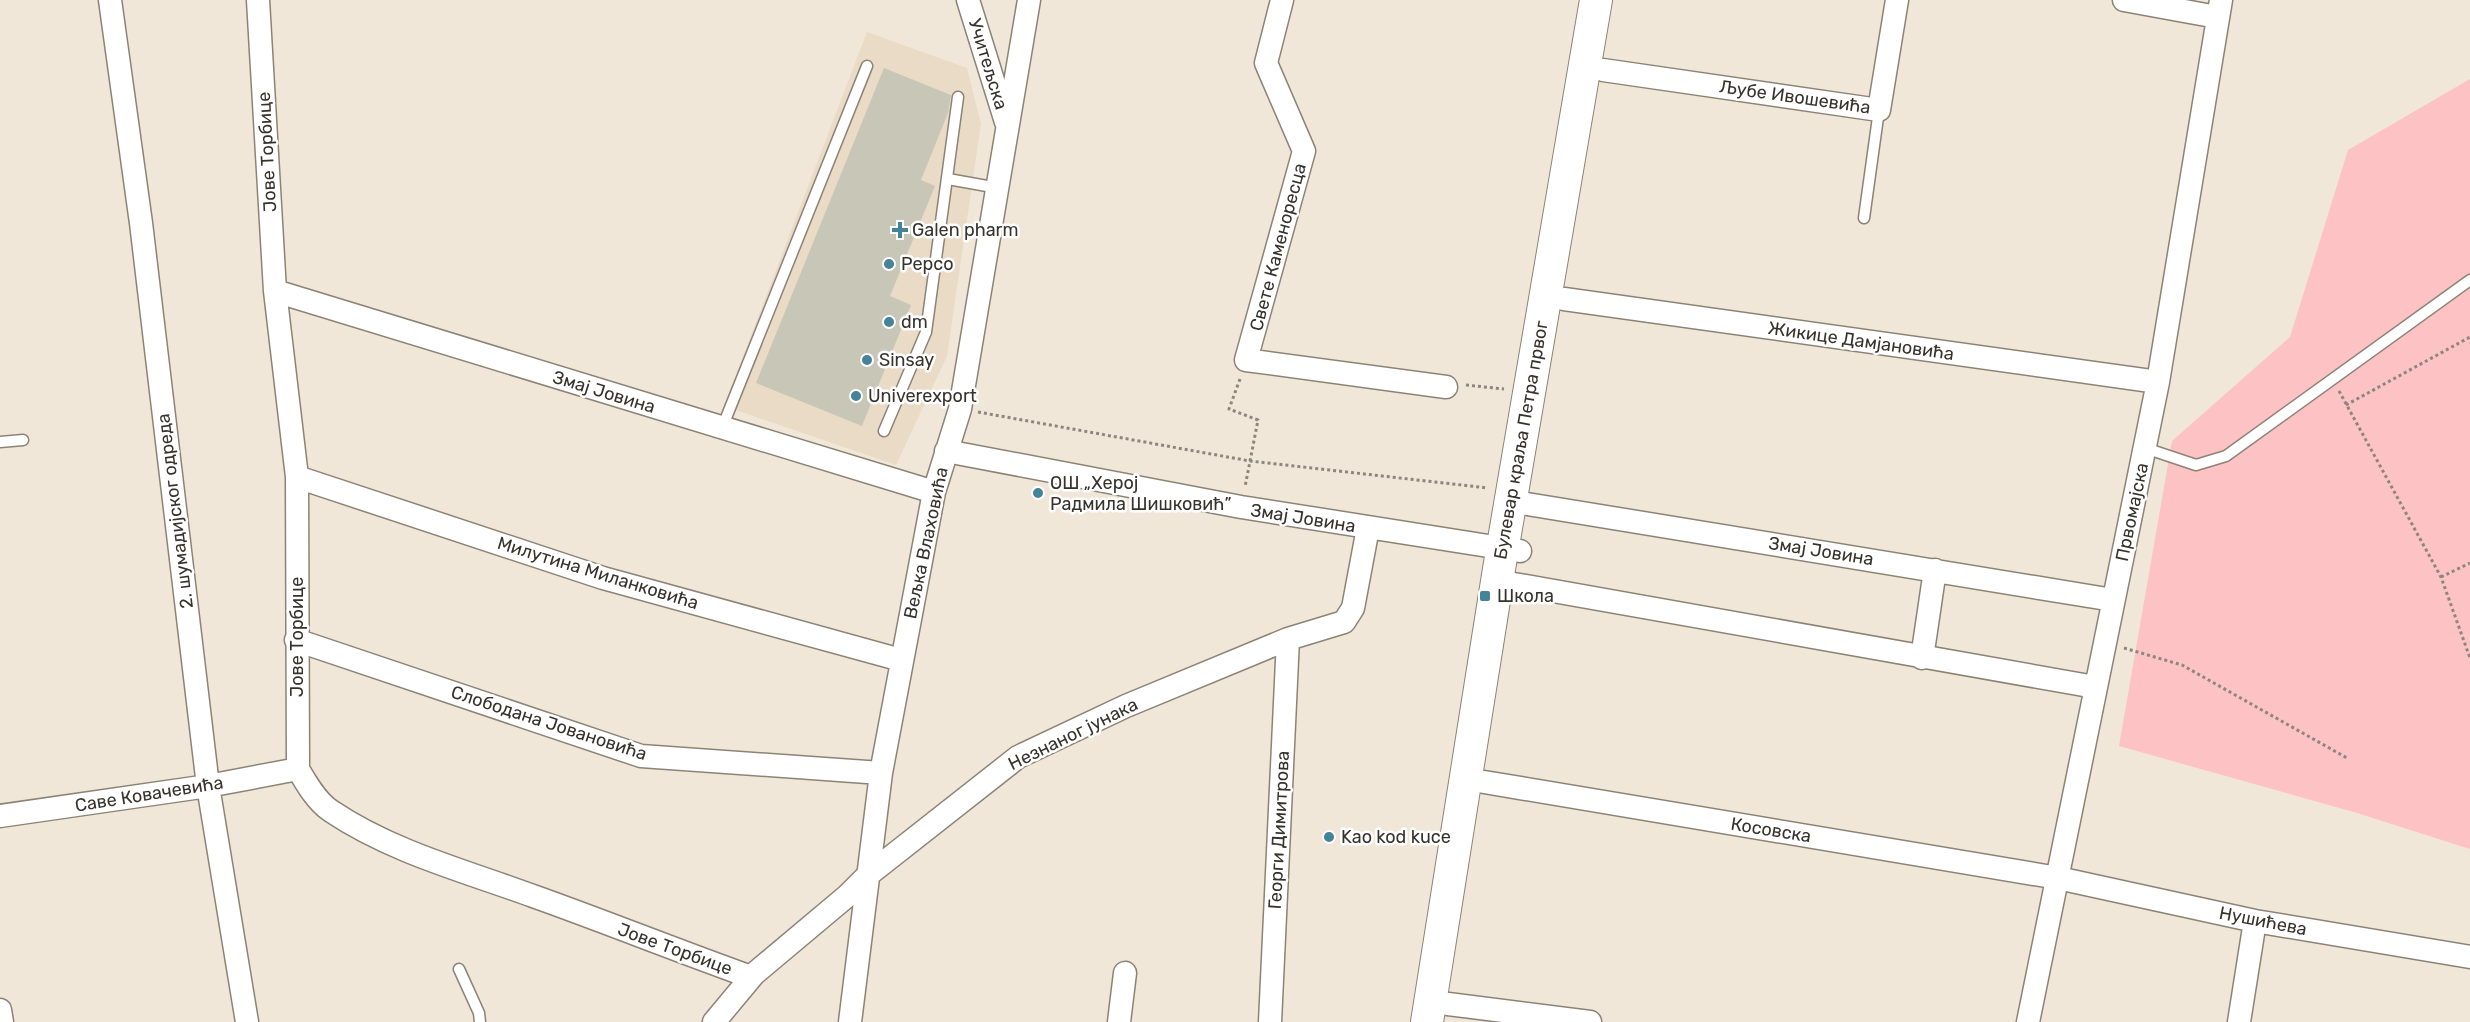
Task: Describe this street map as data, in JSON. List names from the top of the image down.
{
  "streets": {
    "main road": ["Булевар краља Петра првог"],
    "street": [
      "Учитељска",
      "Љубе Ивошевића",
      "Јове Торбице",
      "Свете Каменоресца",
      "Жикице Дамјановића",
      "Змај Јовина",
      "2. шумадијског одреда",
      "Првомајска",
      "Вељка Влаховића",
      "Милутина Миланковића",
      "Слободана Јовановића",
      "Незнаног јунака",
      "Саве Ковачевића",
      "Георги Димитрова",
      "Косовска",
      "Нушићева"
    ]
  },
  "crossings": [
    ["Учитељска", "Вељка Влаховића"],
    ["Љубе Ивошевића", "Булевар краља Петра првог"],
    ["Јове Торбице", "Змај Јовина"],
    ["Јове Торбице", "Милутина Миланковића"],
    ["Јове Торбице", "Слободана Јовановића"],
    ["Јове Торбице", "Незнаног јунака"],
    ["Јове Торбице", "Саве Ковачевића"],
    ["Жикице Дамјановића", "Булевар краља Петра првог"],
    ["Жикице Дамјановића", "Првомајска"],
    ["Змај Јовина", "Булевар краља Петра првог"],
    ["Змај Јовина", "Првомајска"],
    ["Змај Јовина", "Вељка Влаховића"],
    ["Змај Јовина", "Незнаног јунака"],
    ["Булевар краља Петра првог", "Косовска"],
    ["2. шумадијског одреда", "Саве Ковачевића"],
    ["Првомајска", "Косовска"],
    ["Првомајска", "Нушићева"],
    ["Вељка Влаховића", "Милутина Миланковића"],
    ["Вељка Влаховића", "Слободана Јовановића"],
    ["Вељка Влаховића", "Незнаног јунака"],
    ["Незнаног јунака", "Георги Димитрова"],
    ["Косовска", "Нушићева"]
  ],
  "places": {
    "health": ["Galen pharm"],
    "other": [
      "Pepco",
      "dm",
      "Sinsay",
      "Univerexport",
      "ОШ „Херој Радмила Шишковић”",
      "Kao kod kuce"
    ],
    "transit": ["Школа"]
  }
}
